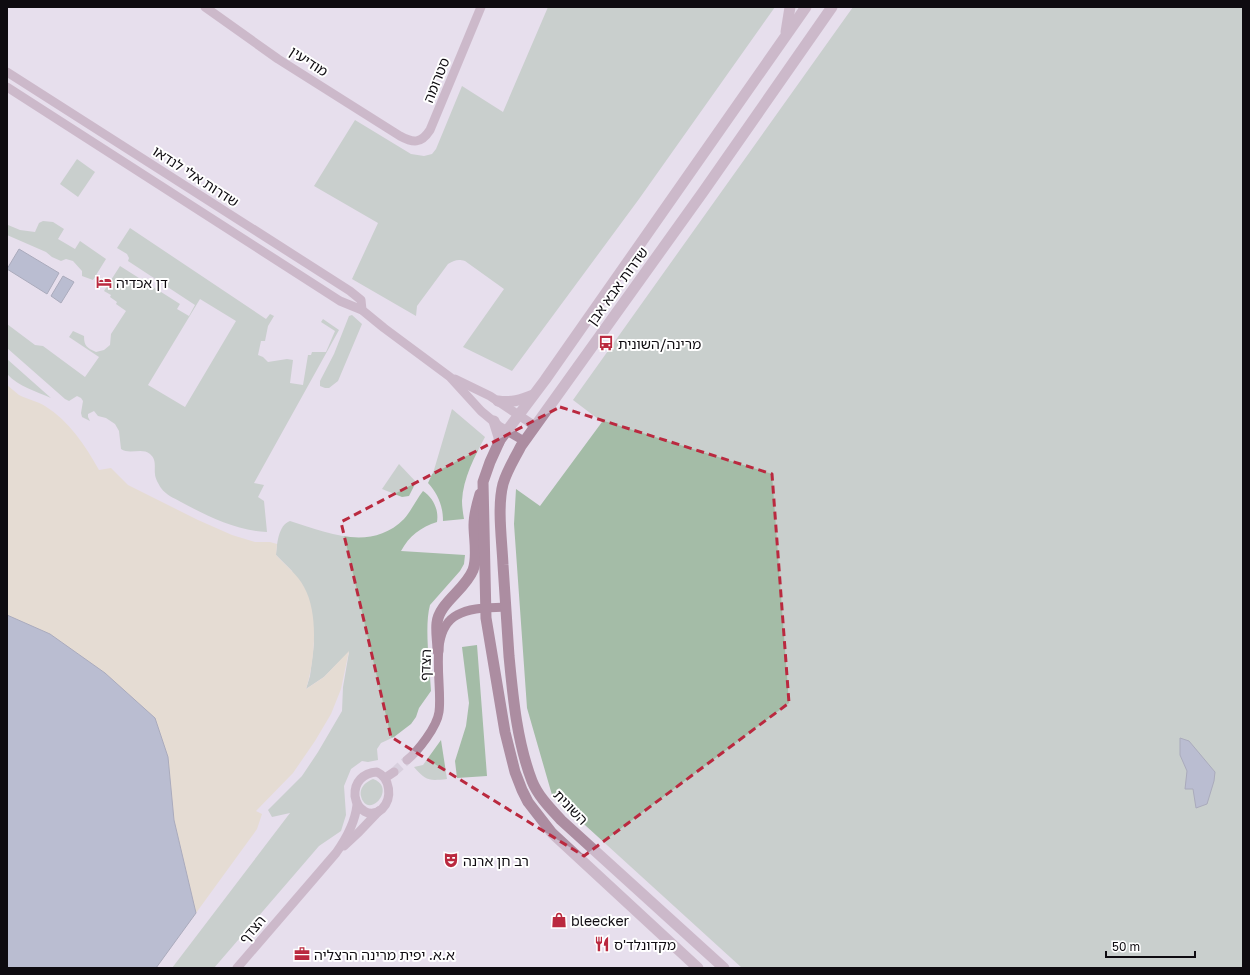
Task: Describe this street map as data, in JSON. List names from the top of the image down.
{
  "streets": {
    "street": [
      "מודיעין",
      "סטרומה",
      "שדרות אלי לנדאו",
      "שדרות אבא אבן",
      "הצדף",
      "השונית"
    ]
  },
  "crossings": [
    ["מודיעין", "סטרומה"],
    ["שדרות אלי לנדאו", "שדרות אבא אבן"],
    ["שדרות אבא אבן", "הצדף"],
    ["שדרות אבא אבן", "השונית"],
    ["הצדף", "השונית"]
  ],
  "places": {
    "hotel": ["דן אכדיה"],
    "bus stop": ["מרינה/השונית"],
    "theatre": ["רב חן ארנה"],
    "shop": ["bleecker"],
    "restaurant": ["מקדונלד'ס"],
    "office": ["א.א. יפית מרינה הרצליה"]
  },
  "scale_bar": "50 m"
}
